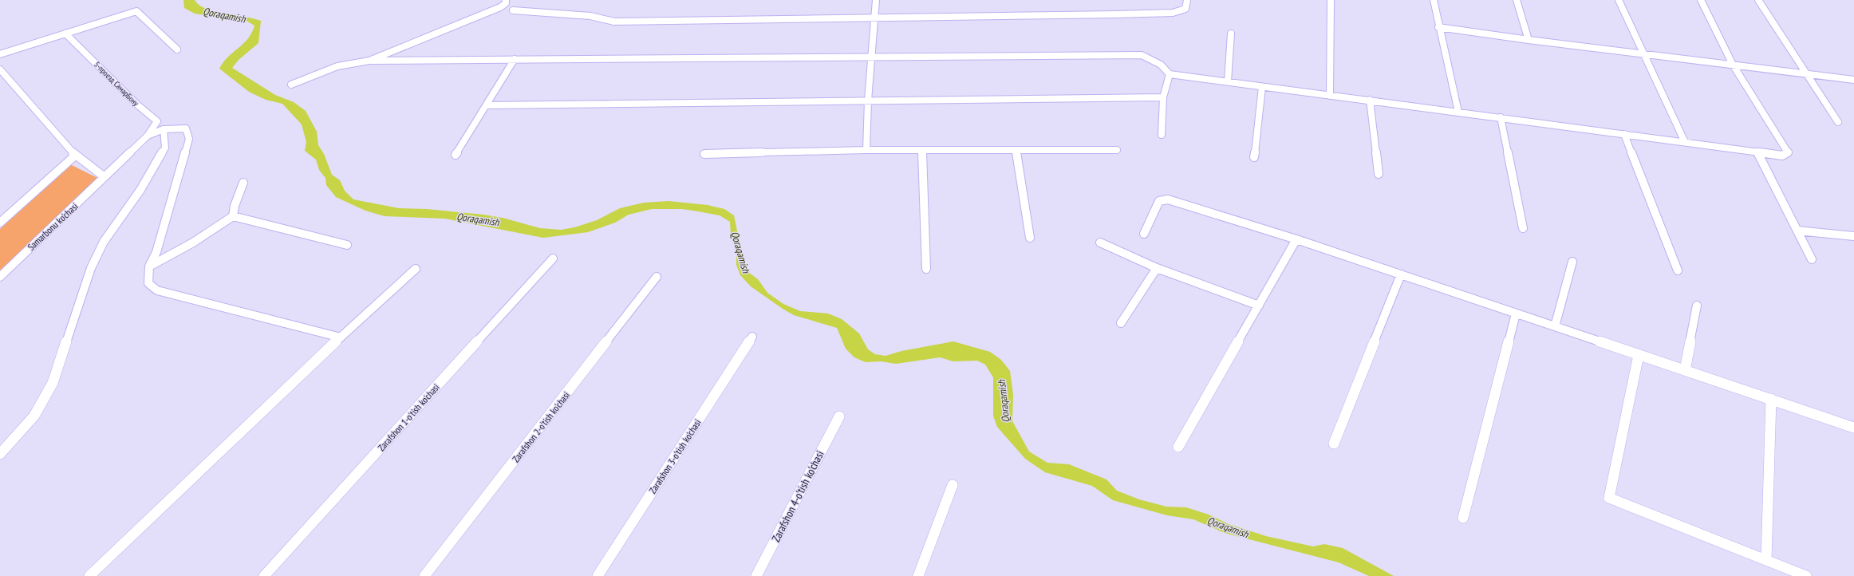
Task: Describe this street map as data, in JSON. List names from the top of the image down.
{
  "streets": {
    "street": [
      "5-проезд СамарБону",
      "Samarbonu ko'chasi",
      "Zarafshon 1-o'tish ko'chasi",
      "Zarafshon 2-o'tish ko'chasi",
      "Zarafshon 3-o'tish ko'chasi",
      "Zarafshon 4-o'tish ko'chasi"
    ]
  },
  "crossings": [
    ["5-проезд СамарБону", "Samarbonu ko'chasi"]
  ],
  "water": ["Qoraqamish"]
}
